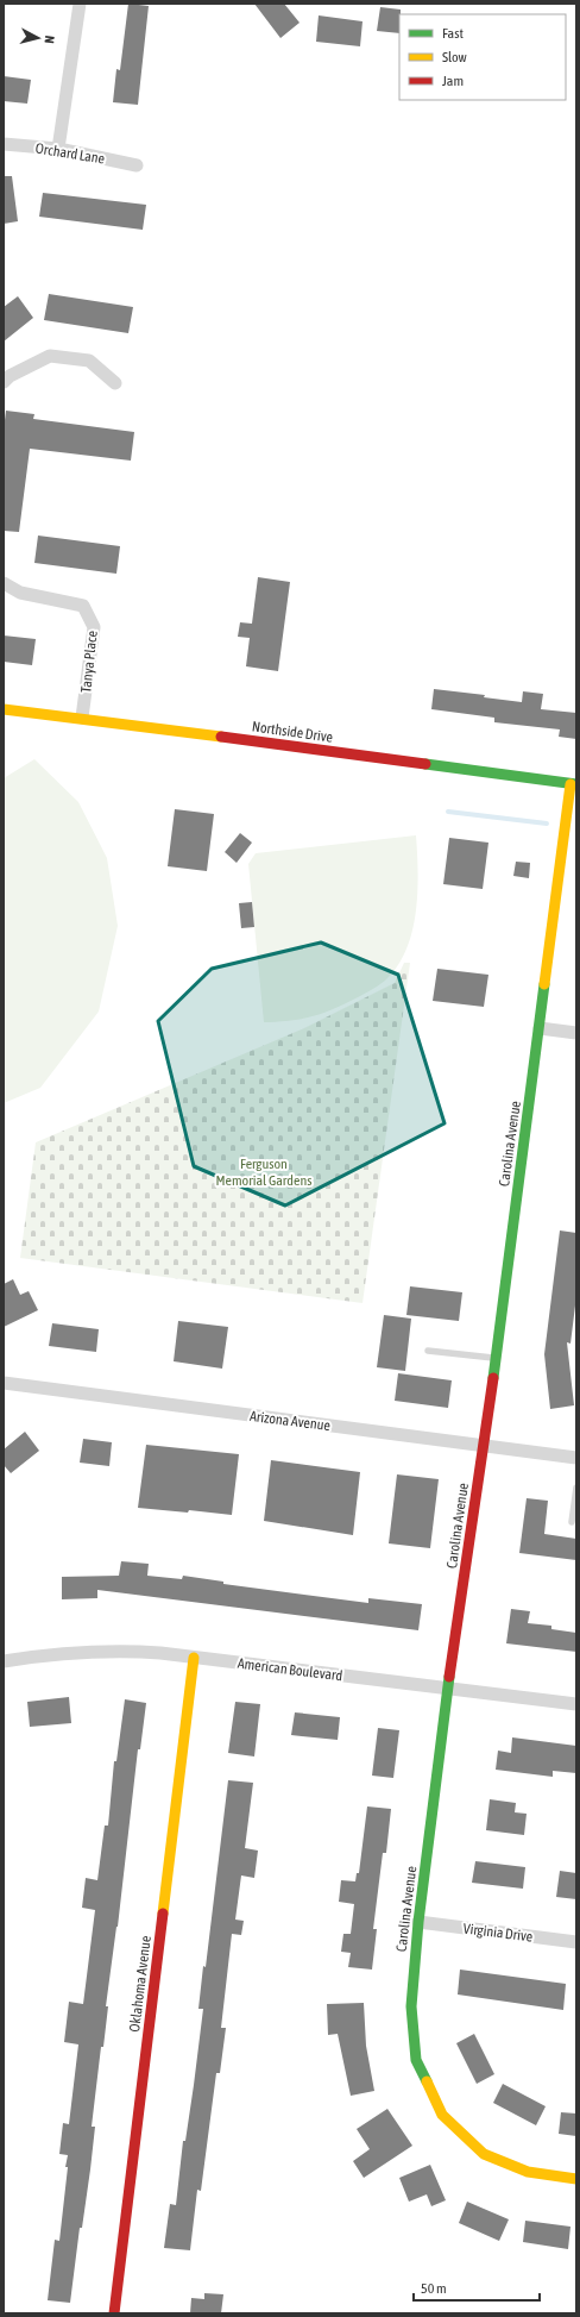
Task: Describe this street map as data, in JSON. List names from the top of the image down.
{
  "streets": {
    "street": [
      "Orchard Lane",
      "Tanya Place",
      "Northside Drive",
      "Carolina Avenue",
      "Arizona Avenue",
      "American Boulevard",
      "Virginia Drive",
      "Oklahoma Avenue"
    ]
  },
  "crossings": [
    ["Tanya Place", "Northside Drive"],
    ["Northside Drive", "Carolina Avenue"],
    ["Carolina Avenue", "Arizona Avenue"],
    ["Carolina Avenue", "American Boulevard"],
    ["Carolina Avenue", "Virginia Drive"],
    ["American Boulevard", "Oklahoma Avenue"]
  ],
  "parks": ["Ferguson Memorial Gardens"],
  "legend": ["Fast", "Slow", "Jam"],
  "scale_bar": "50 m",
  "north": "right"
}
